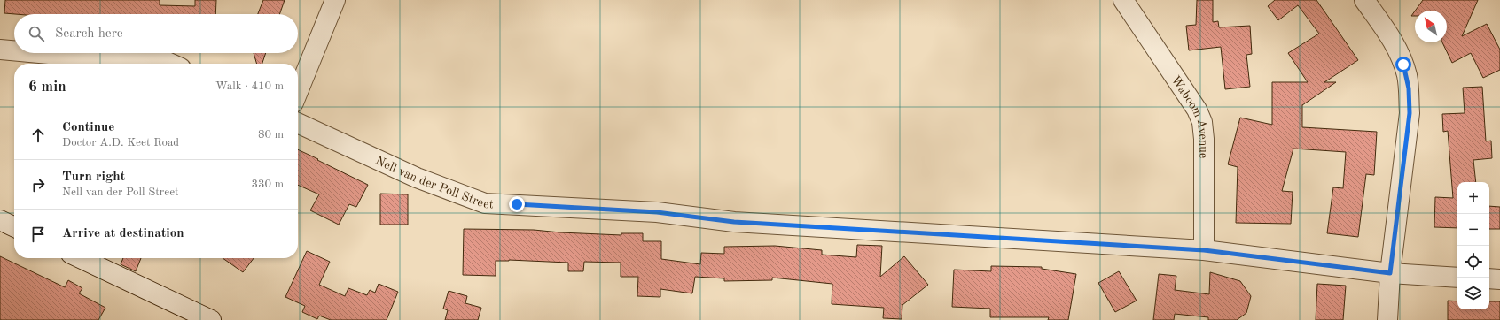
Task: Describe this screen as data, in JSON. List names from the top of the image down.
{
  "streets": {
    "street": ["Waboom Avenue", "Nell van der Poll Street"]
  },
  "crossings": [
    ["Waboom Avenue", "Nell van der Poll Street"]
  ],
  "north": "top left",
  "page": {
    "search": "Search here",
    "heading": ["6 min", "Walk · 410 m"],
    "list": [
      ["Continue", "Doctor A.D. Keet Road", "80 m"],
      ["Turn right", "Nell van der Poll Street", "330 m"],
      "Arrive at destination"
    ],
    "map_buttons": ["+", "−"]
  }
}
